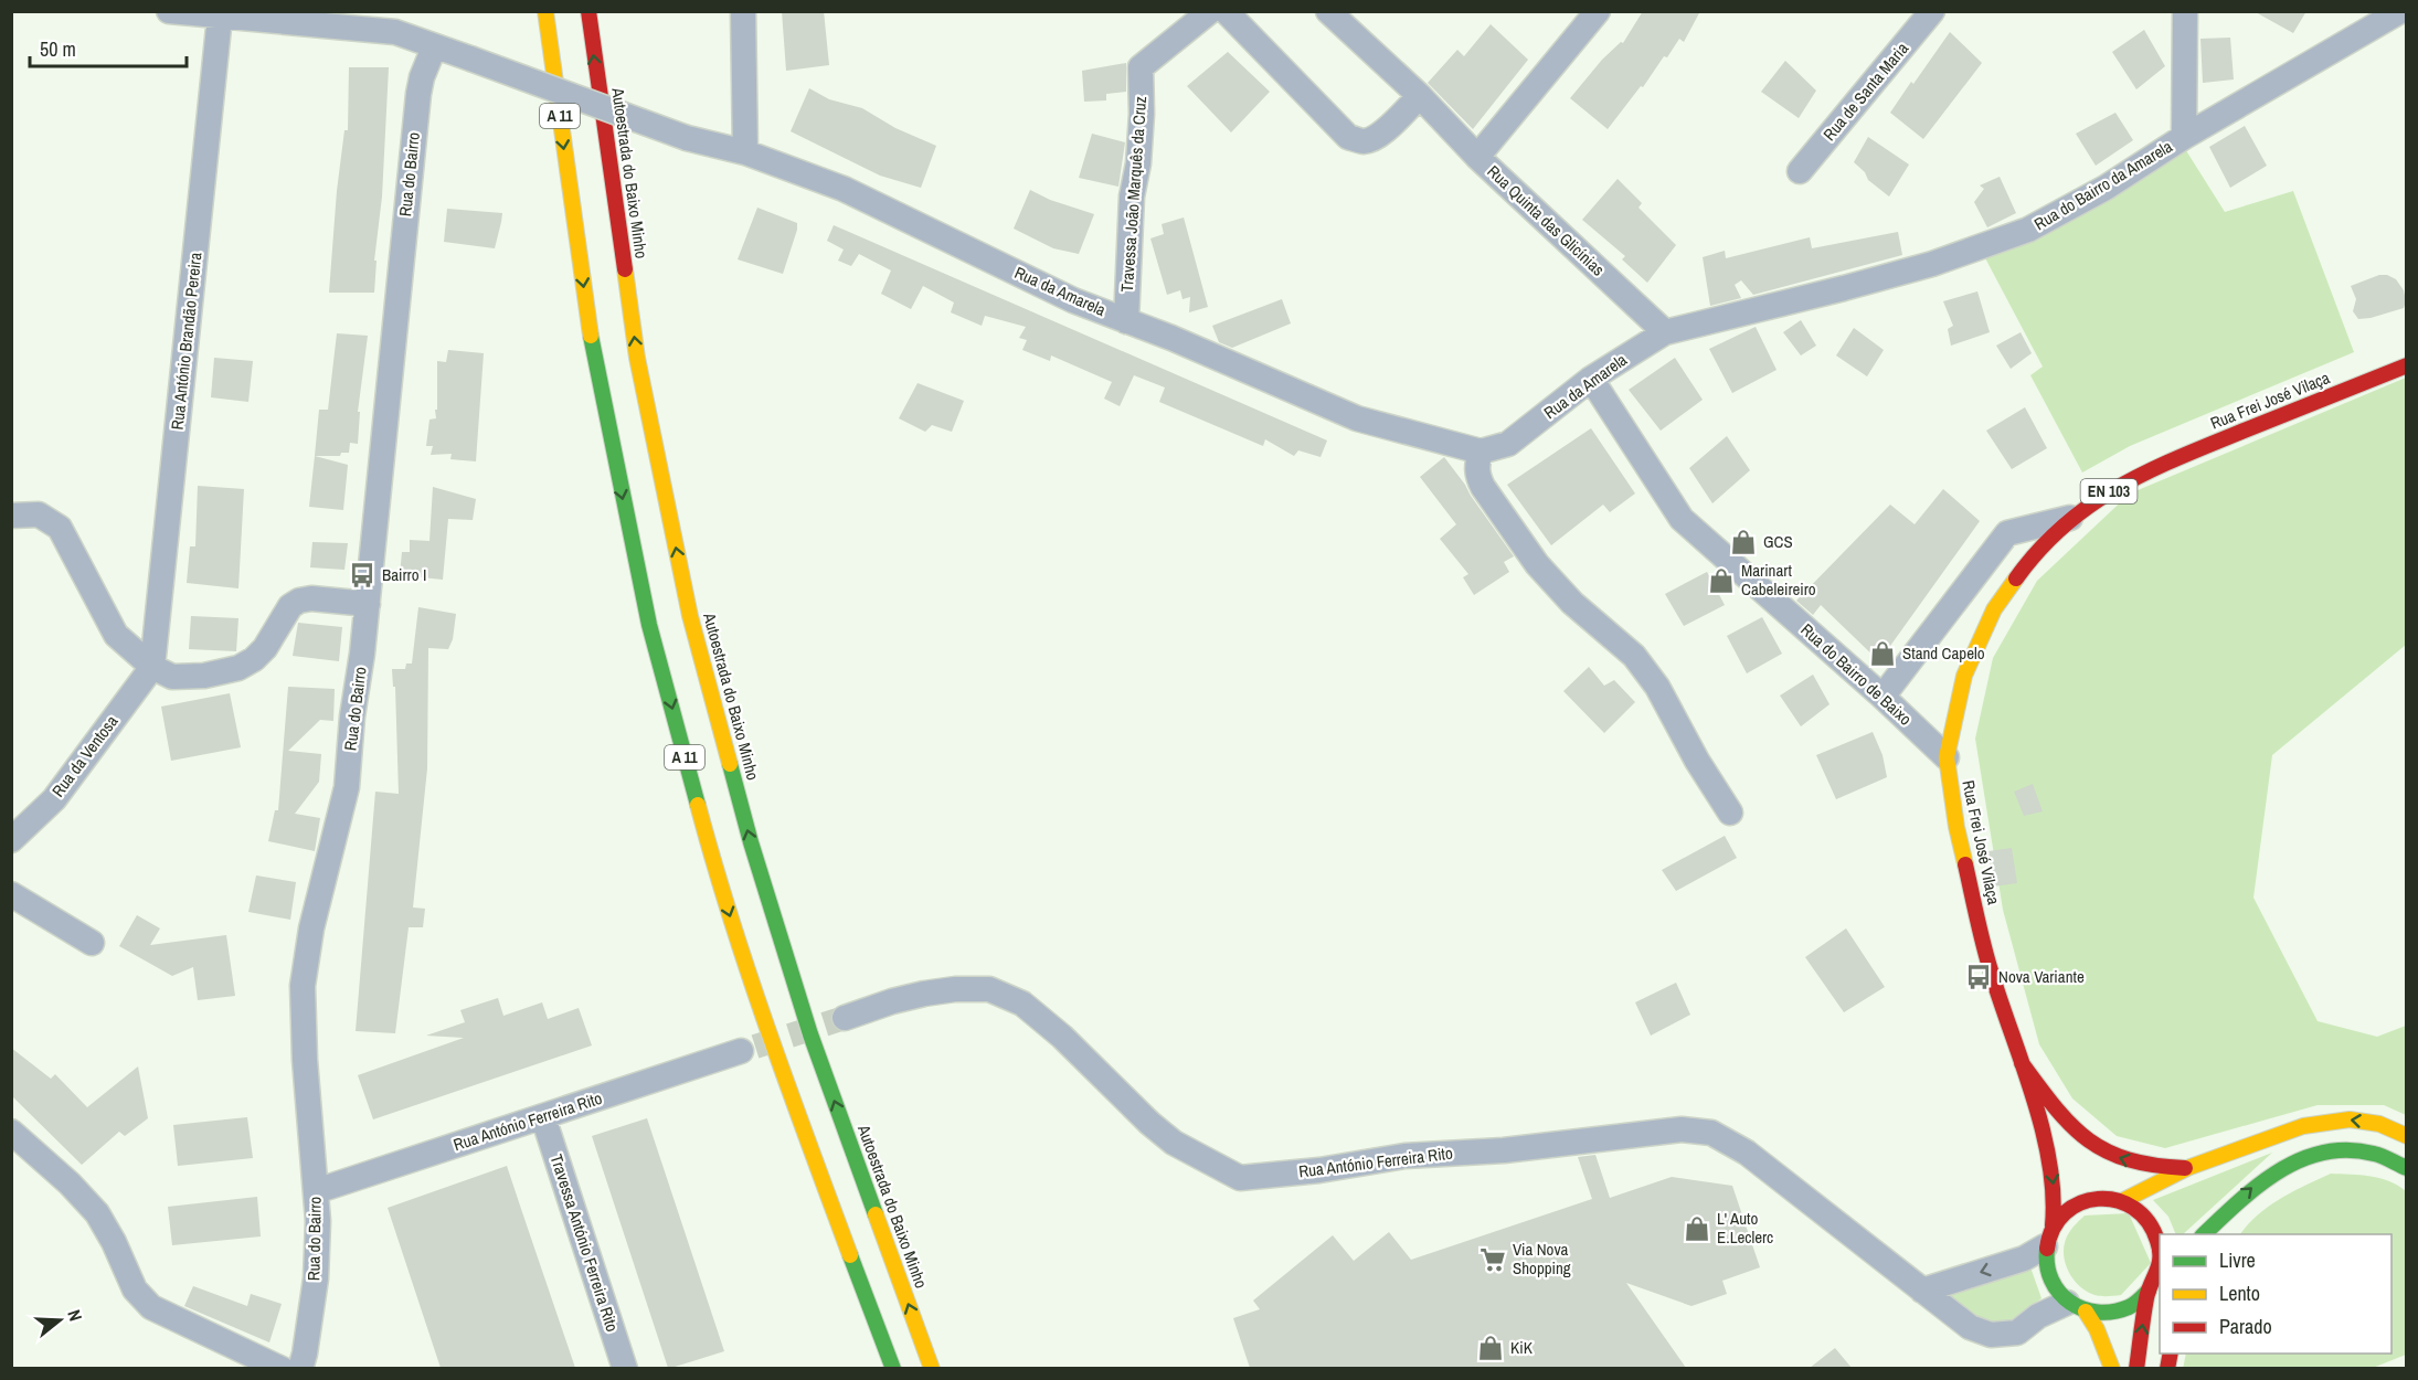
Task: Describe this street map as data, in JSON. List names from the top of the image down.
{
  "streets": {
    "main road": [
      "A 11",
      "Autoestrada do Baixo Minho",
      "Rua Frei José Vilaça",
      "EN 103"
    ],
    "street": [
      "Rua de Santa Maria",
      "Rua do Bairro",
      "Rua do Bairro da Amarela",
      "Travessa João Marquês da Cruz",
      "Rua Quinta das Glicínias",
      "Rua da Amarela",
      "Rua António Brandão Pereira",
      "Rua do Bairro de Baixo",
      "Rua da Ventosa",
      "Rua António Ferreira Rito",
      "Travessa António Ferreira Rito"
    ]
  },
  "crossings": [
    ["Rua do Bairro", "Rua da Amarela"],
    ["Rua do Bairro", "Rua António Ferreira Rito"],
    ["Rua do Bairro da Amarela", "Rua Quinta das Glicínias"],
    ["Rua do Bairro da Amarela", "Rua da Amarela"],
    ["Travessa João Marquês da Cruz", "Rua da Amarela"],
    ["Rua Quinta das Glicínias", "Rua da Amarela"],
    ["Rua da Amarela", "Rua António Brandão Pereira"],
    ["Rua da Amarela", "Rua do Bairro de Baixo"],
    ["Rua António Brandão Pereira", "Rua da Ventosa"],
    ["Rua Frei José Vilaça", "Rua do Bairro de Baixo"],
    ["Rua Frei José Vilaça", "Rua António Ferreira Rito"],
    ["Rua António Ferreira Rito", "Travessa António Ferreira Rito"]
  ],
  "places": {
    "shop": [
      "GCS",
      "Marinart Cabeleireiro",
      "Stand Capelo",
      "L' Auto E.Leclerc",
      "KiK"
    ],
    "bus stop": ["Bairro I", "Nova Variante"],
    "supermarket": ["Via Nova Shopping"]
  },
  "legend": ["Livre", "Lento", "Parado"],
  "scale_bar": "50 m",
  "north": "right"
}
